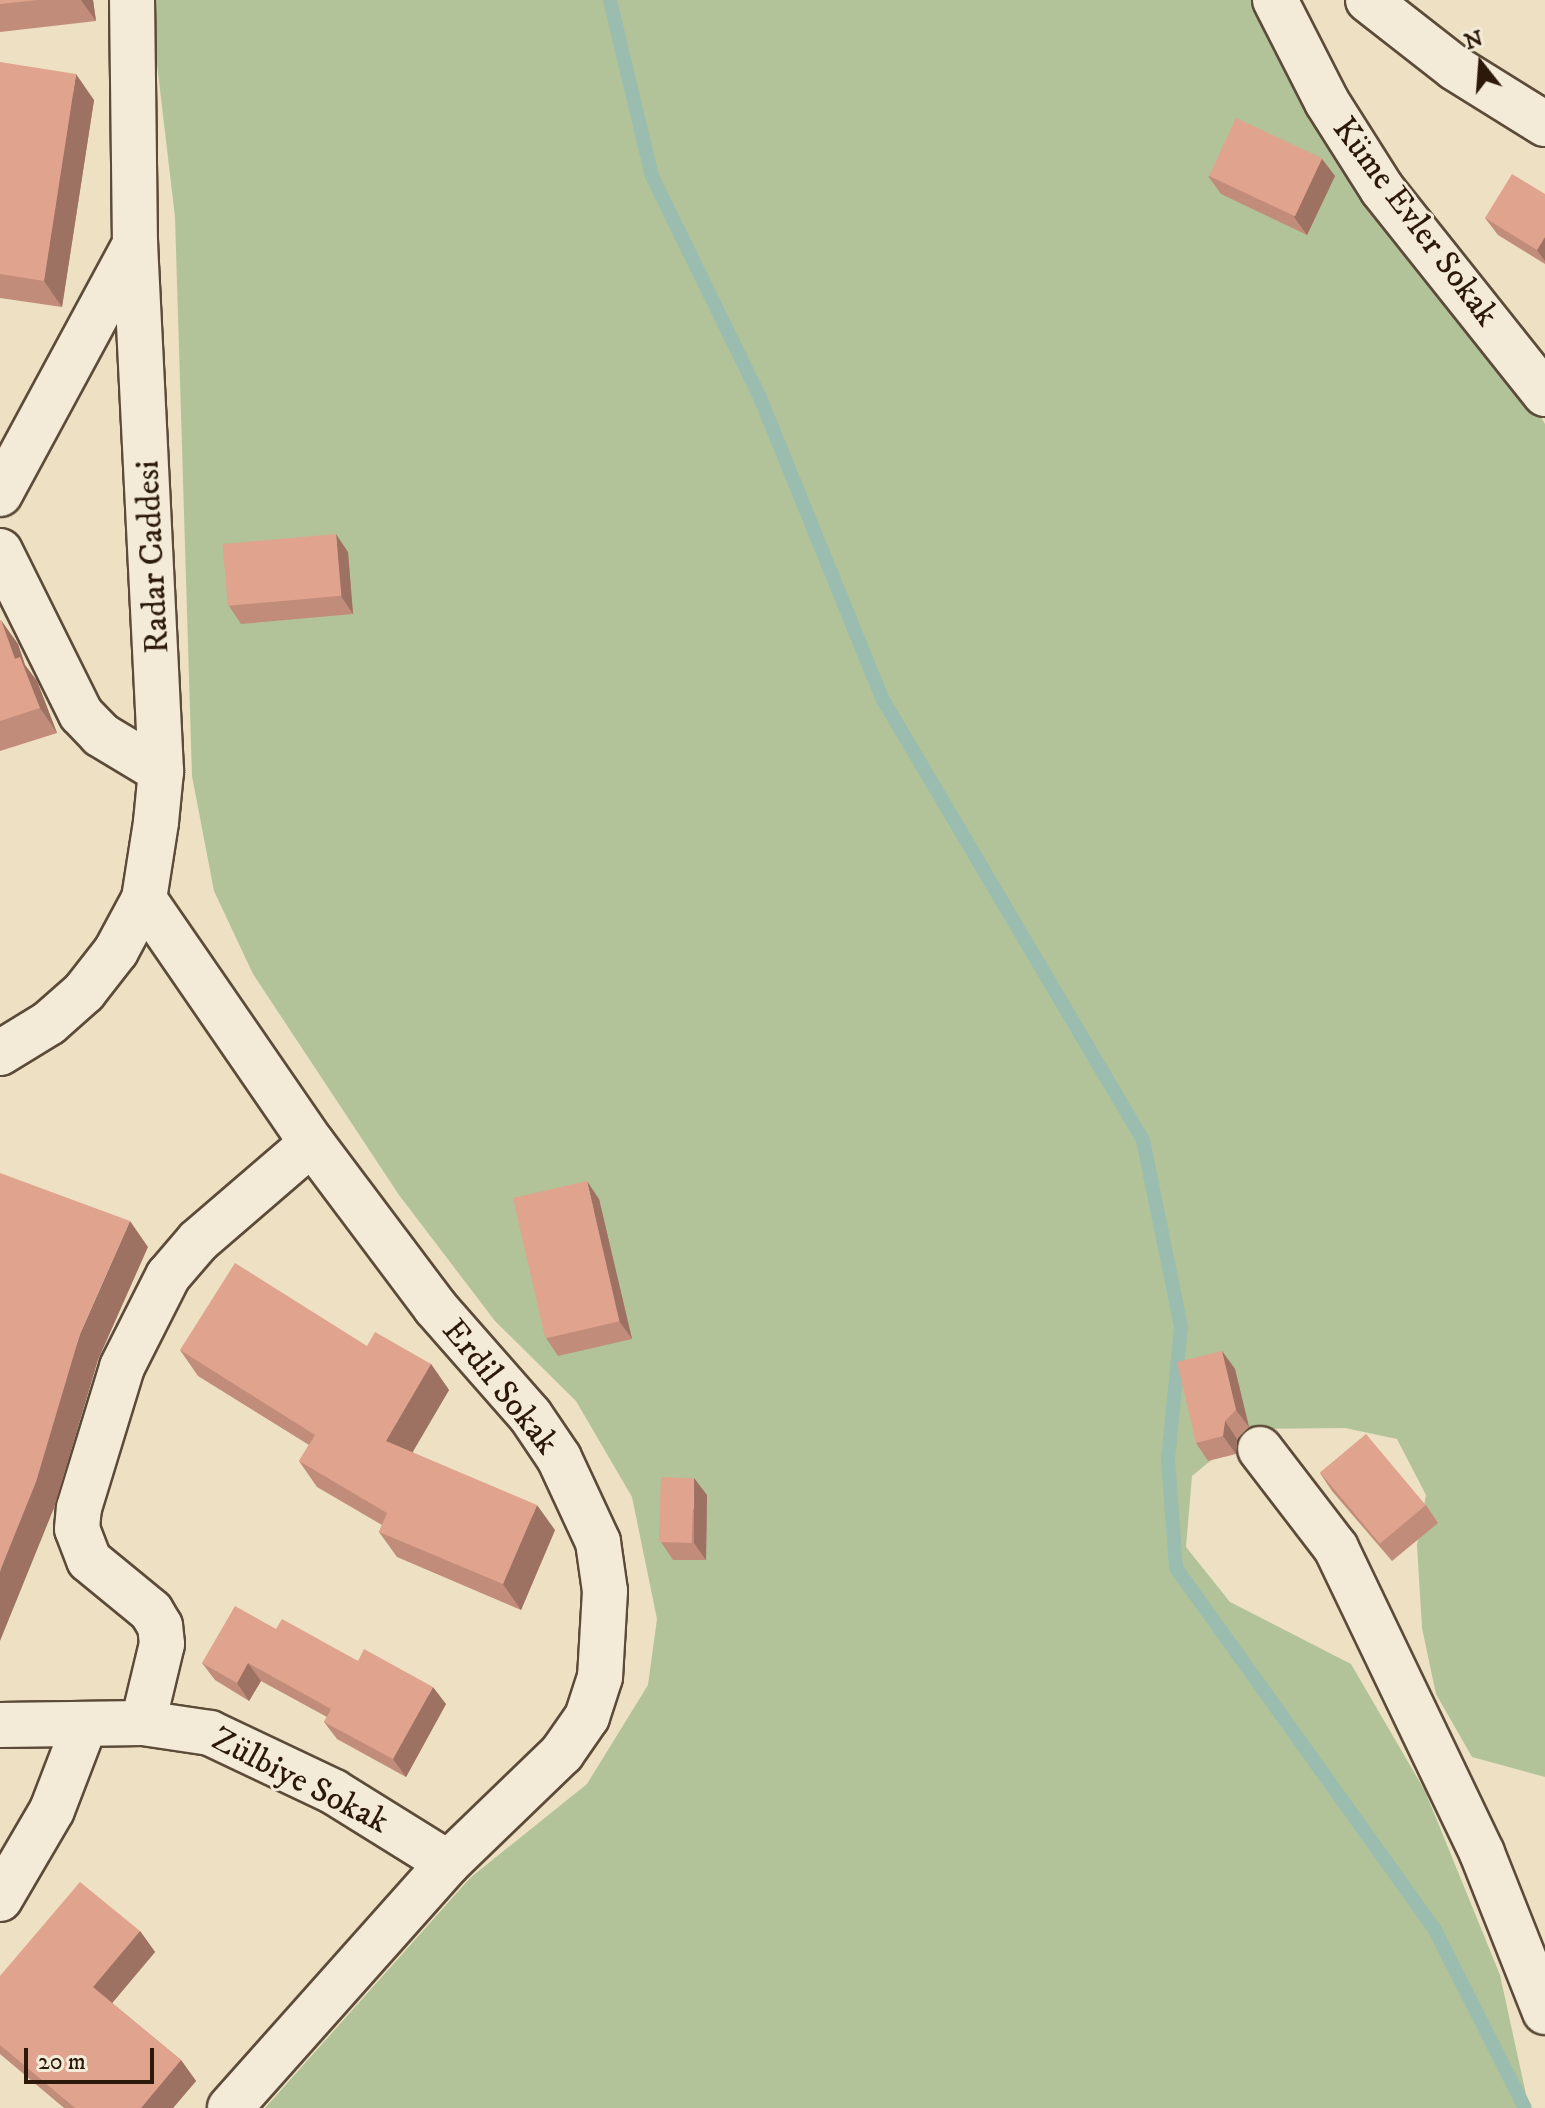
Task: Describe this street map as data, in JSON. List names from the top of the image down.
{
  "streets": {
    "street": [
      "Küme Evler Sokak",
      "Radar Caddesi",
      "Erdil Sokak",
      "Zülbiye Sokak"
    ]
  },
  "crossings": [
    ["Radar Caddesi", "Erdil Sokak"],
    ["Erdil Sokak", "Zülbiye Sokak"]
  ],
  "scale_bar": "20 m",
  "north": "top"
}
